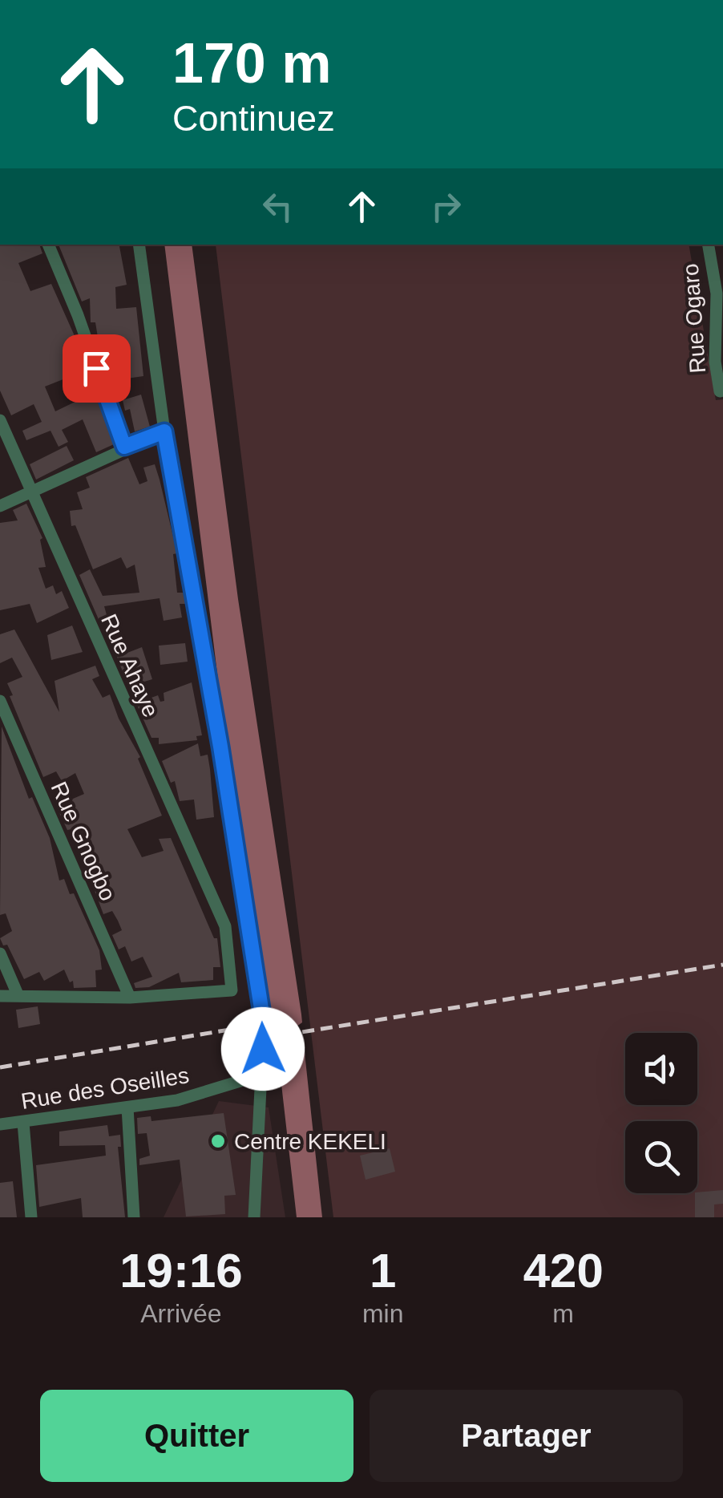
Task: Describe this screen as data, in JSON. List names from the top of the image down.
{
  "streets": {
    "street": [
      "Rue Ogaro",
      "Rue Ahaye",
      "Rue Gnogbo",
      "Rue des Oseilles"
    ]
  },
  "crossings": [
    ["Rue Ahaye", "Rue Gnogbo"]
  ],
  "places": ["Centre KEKELI"],
  "page": {
    "turn": ["170 m", "Continuez"],
    "eta": [
      "19:16",
      "Arrivée",
      "1",
      "min",
      "420",
      "m"
    ],
    "buttons": ["Quitter", "Partager"]
  }
}
